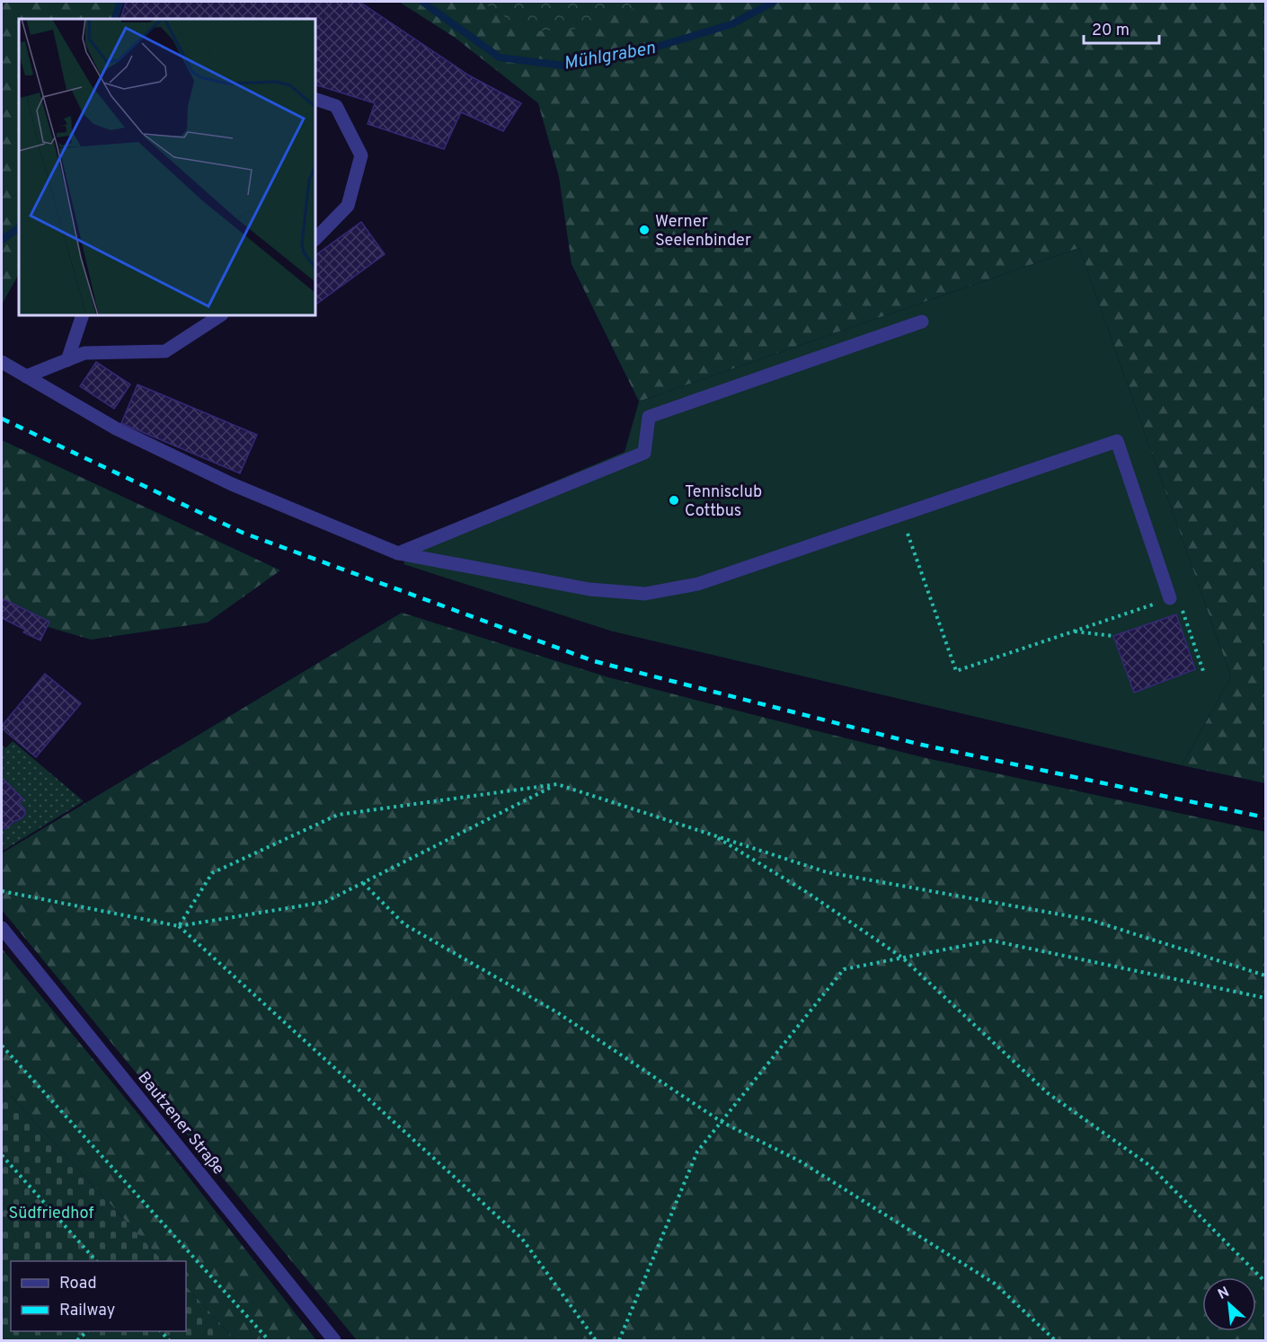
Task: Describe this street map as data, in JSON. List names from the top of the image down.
{
  "streets": {
    "street": ["Bautzener Straße"]
  },
  "water": ["Mühlgraben"],
  "parks": ["Südfriedhof"],
  "places": ["Werner Seelenbinder", "Tennisclub Cottbus"],
  "legend": ["Road", "Railway"],
  "scale_bar": "20 m",
  "north": "top left"
}
